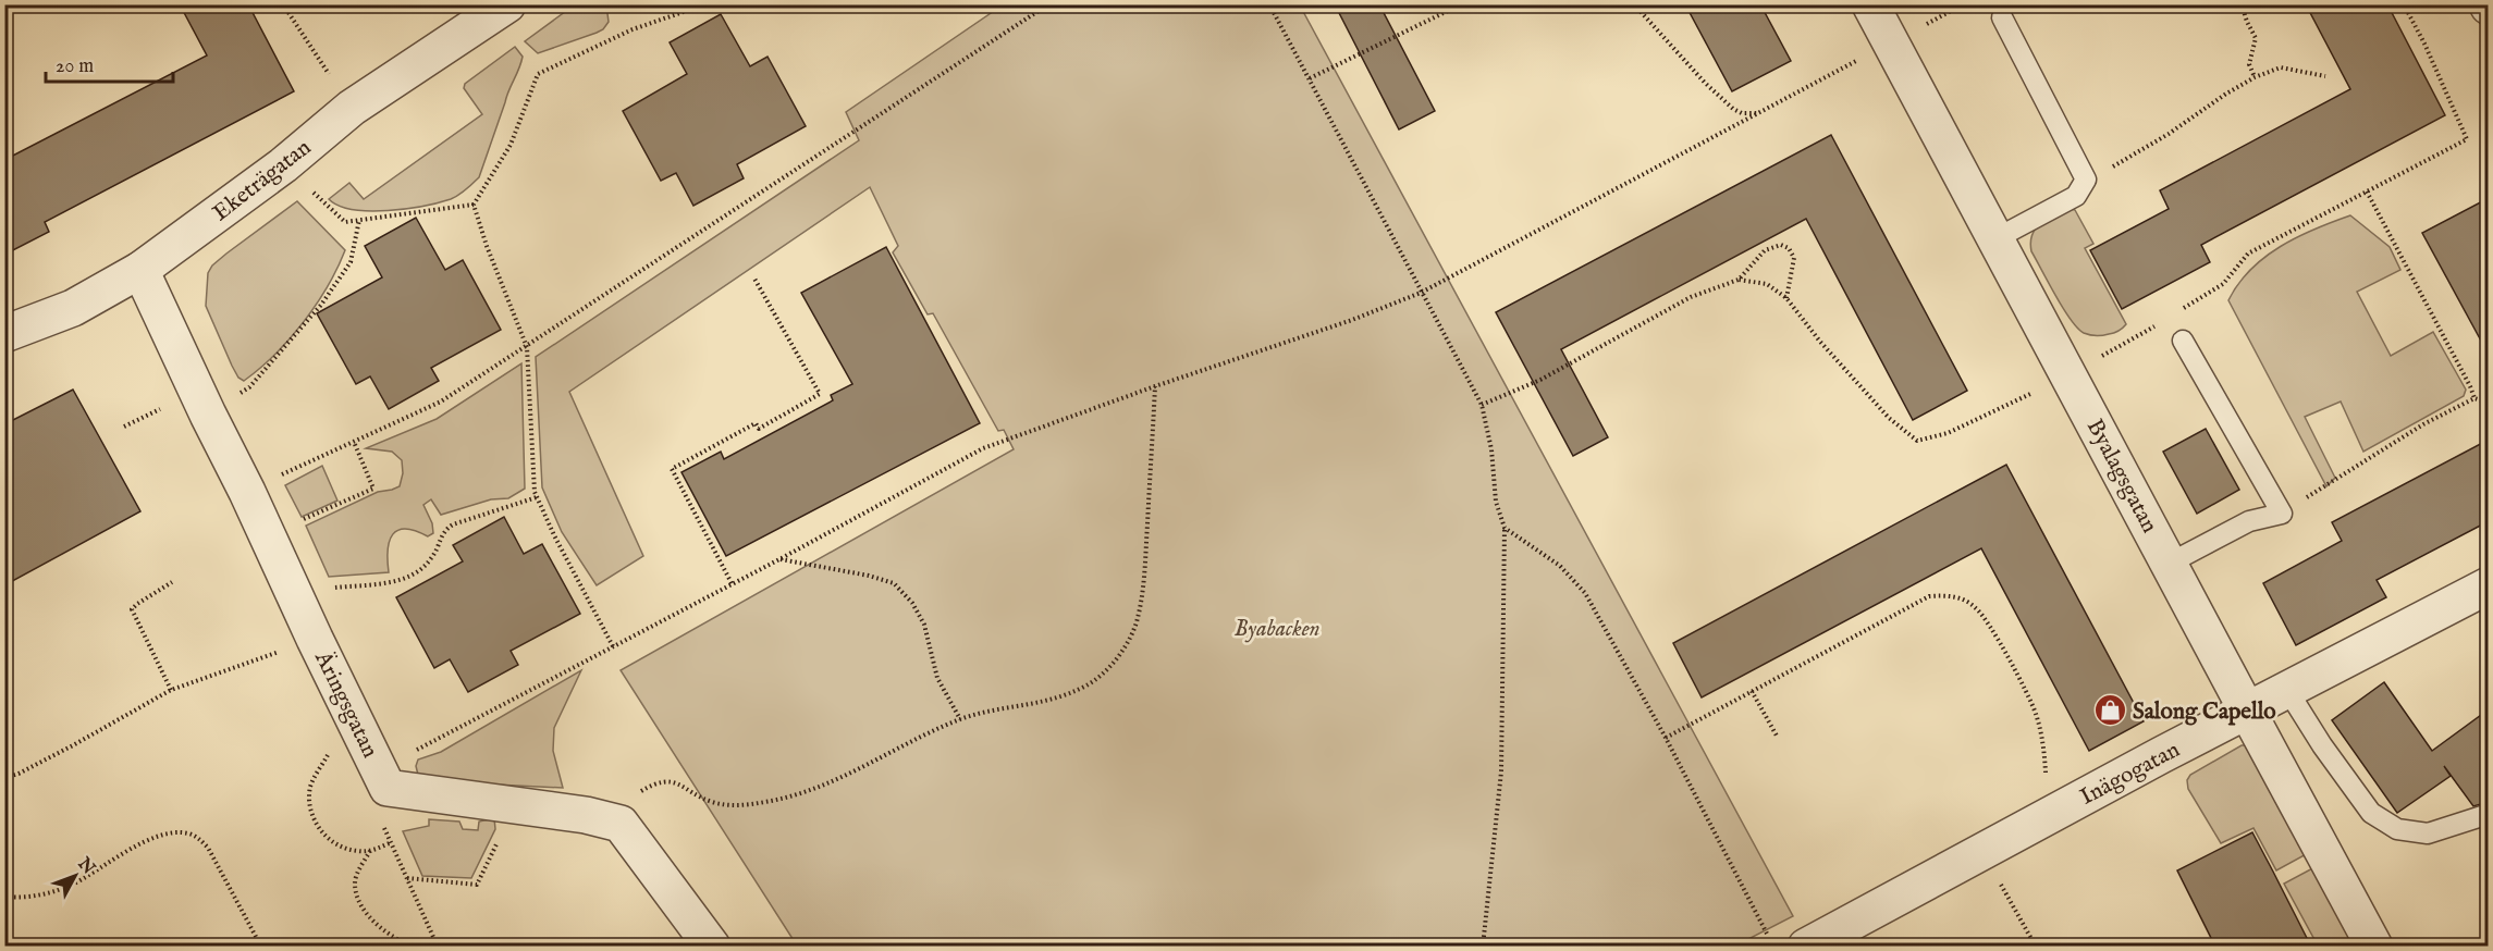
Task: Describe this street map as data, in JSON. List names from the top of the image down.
{
  "streets": {
    "street": [
      "Eketrägatan",
      "Byalagsgatan",
      "Äringsgatan",
      "Inägogatan"
    ]
  },
  "crossings": [
    ["Eketrägatan", "Äringsgatan"],
    ["Byalagsgatan", "Inägogatan"]
  ],
  "parks": ["Byabacken"],
  "places": {
    "shop": ["Salong Capello"]
  },
  "scale_bar": "20 m",
  "north": "top right"
}
